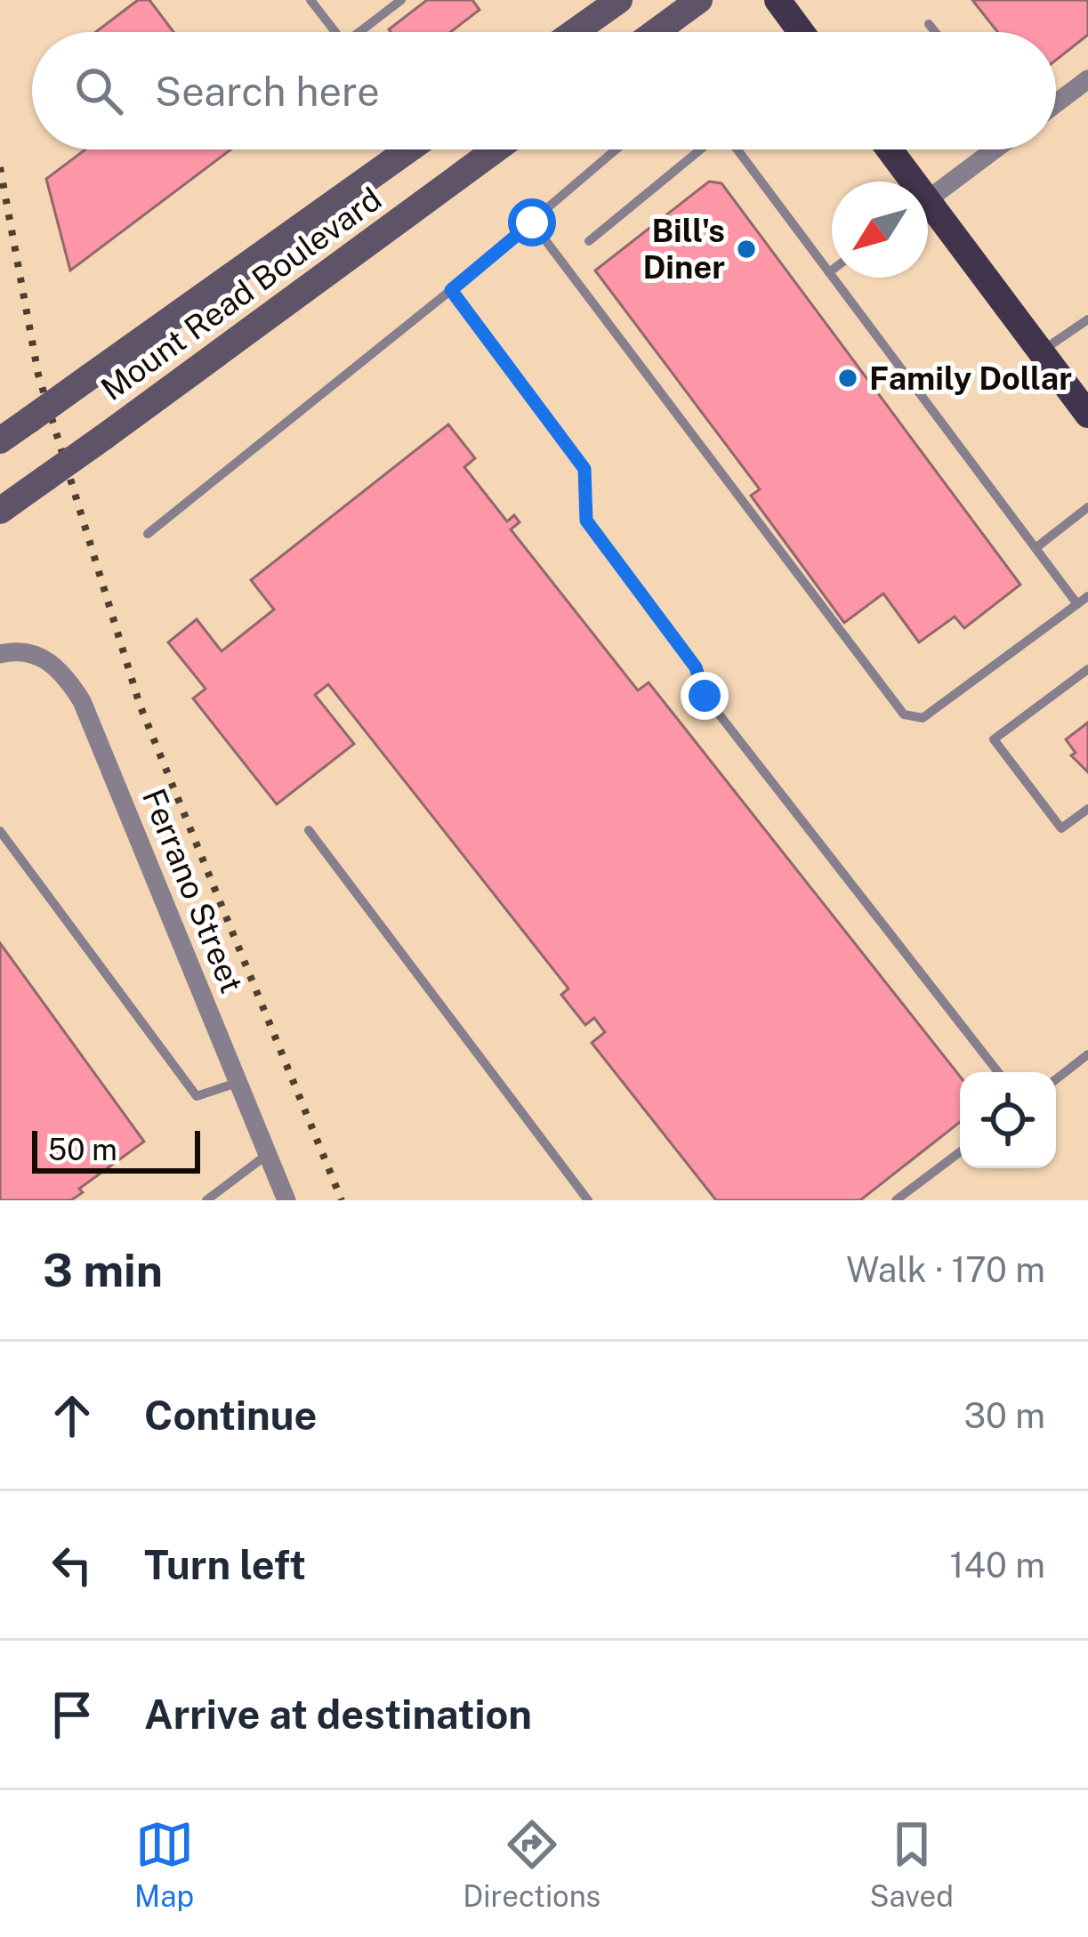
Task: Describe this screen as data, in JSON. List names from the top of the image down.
{
  "streets": {
    "main road": ["Mount Read Boulevard"],
    "street": ["Ferrano Street"]
  },
  "places": ["Bill's Diner", "Family Dollar"],
  "scale_bar": "50 m",
  "north": "bottom left",
  "page": {
    "search": "Search here",
    "scale": "50 m",
    "heading": ["3 min", "Walk · 170 m"],
    "list": [
      ["Continue", "30 m"],
      ["Turn left", "140 m"],
      "Arrive at destination"
    ],
    "nav": ["Map", "Directions", "Saved"]
  }
}
